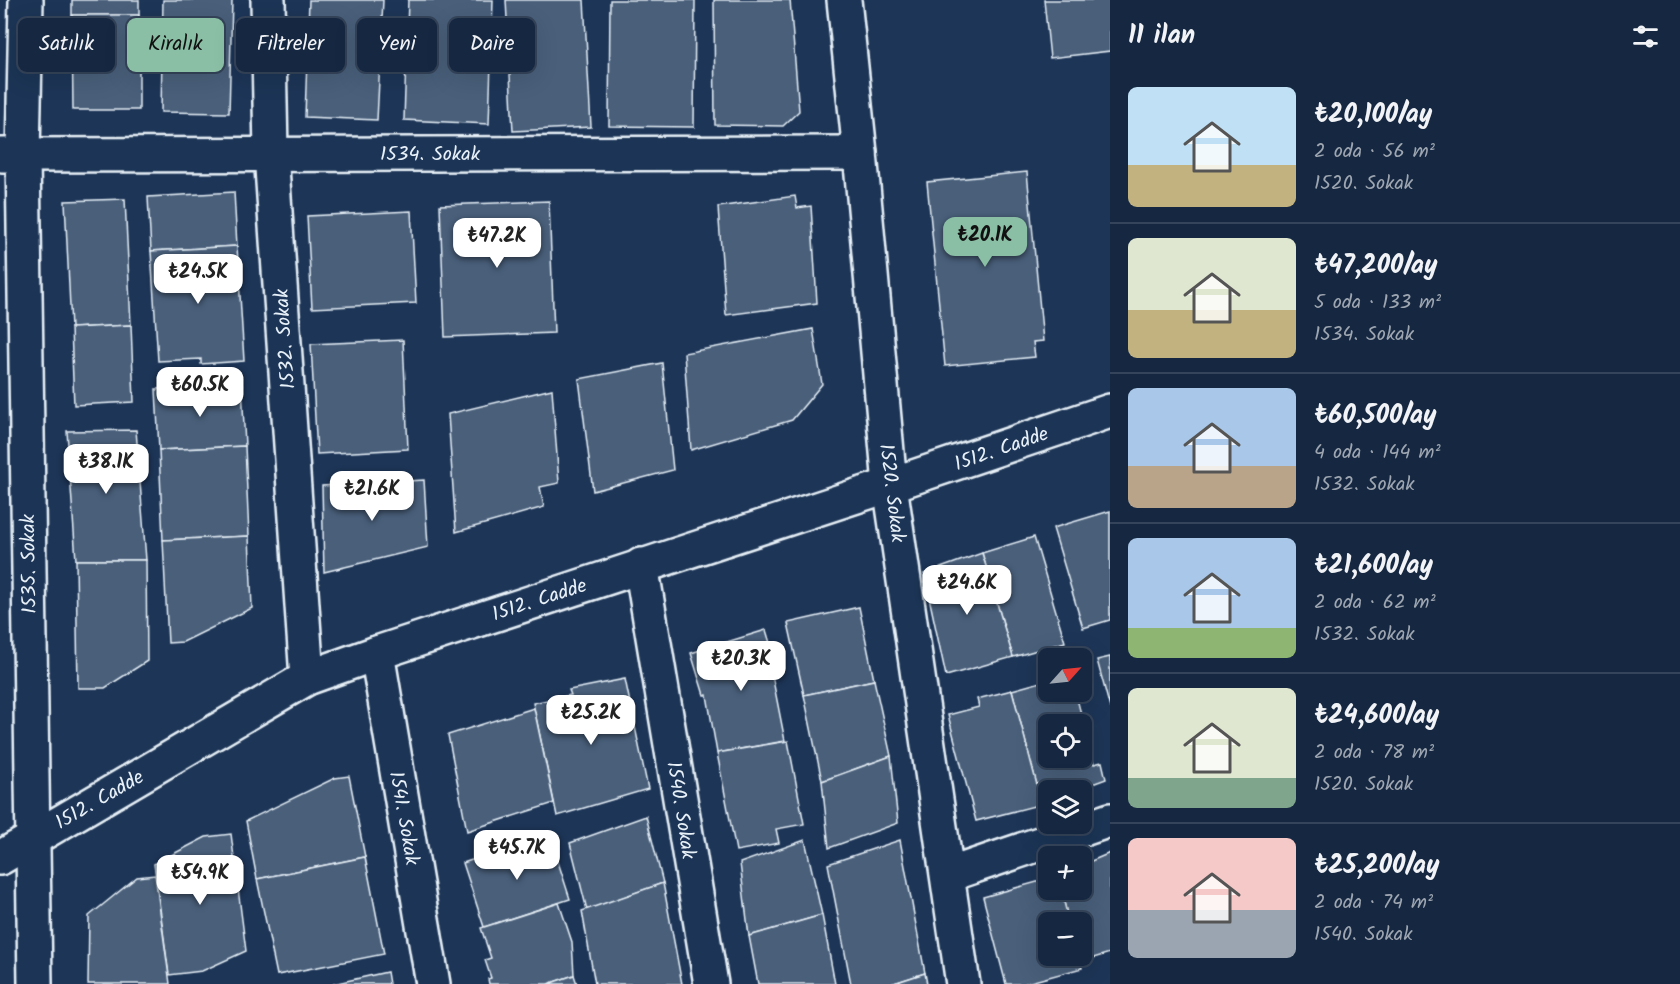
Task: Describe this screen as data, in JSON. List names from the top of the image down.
{
  "streets": {
    "street": [
      "1534. Sokak",
      "1532. Sokak",
      "1512. Cadde",
      "1520. Sokak",
      "1535. Sokak",
      "1540. Sokak",
      "1541. Sokak"
    ]
  },
  "crossings": [
    ["1534. Sokak", "1532. Sokak"],
    ["1534. Sokak", "1520. Sokak"],
    ["1534. Sokak", "1535. Sokak"],
    ["1532. Sokak", "1512. Cadde"],
    ["1512. Cadde", "1520. Sokak"],
    ["1512. Cadde", "1535. Sokak"],
    ["1512. Cadde", "1540. Sokak"],
    ["1512. Cadde", "1541. Sokak"]
  ],
  "north": "top right",
  "page": {
    "heading": "11 ilan",
    "chip": [
      "Satılık",
      "Kiralık",
      "Filtreler",
      "Yeni",
      "Daire"
    ],
    "list": [
      {
        "name": "₺20,100/ay",
        "note": "2 oda · 56 m² · 1520. Sokak"
      },
      {
        "name": "₺47,200/ay",
        "note": "5 oda · 133 m² · 1534. Sokak"
      },
      {
        "name": "₺60,500/ay",
        "note": "4 oda · 144 m² · 1532. Sokak"
      },
      {
        "name": "₺21,600/ay",
        "note": "2 oda · 62 m² · 1532. Sokak"
      },
      {
        "name": "₺24,600/ay",
        "note": "2 oda · 78 m² · 1520. Sokak"
      },
      {
        "name": "₺25,200/ay",
        "note": "2 oda · 74 m² · 1540. Sokak"
      }
    ],
    "price": [
      "₺20.1K",
      "₺47.2K",
      "₺24.5K",
      "₺60.5K",
      "₺38.1K",
      "₺21.6K",
      "₺24.6K",
      "₺20.3K",
      "₺25.2K",
      "₺45.7K",
      "₺54.9K"
    ],
    "map_buttons": ["+", "−"]
  }
}
